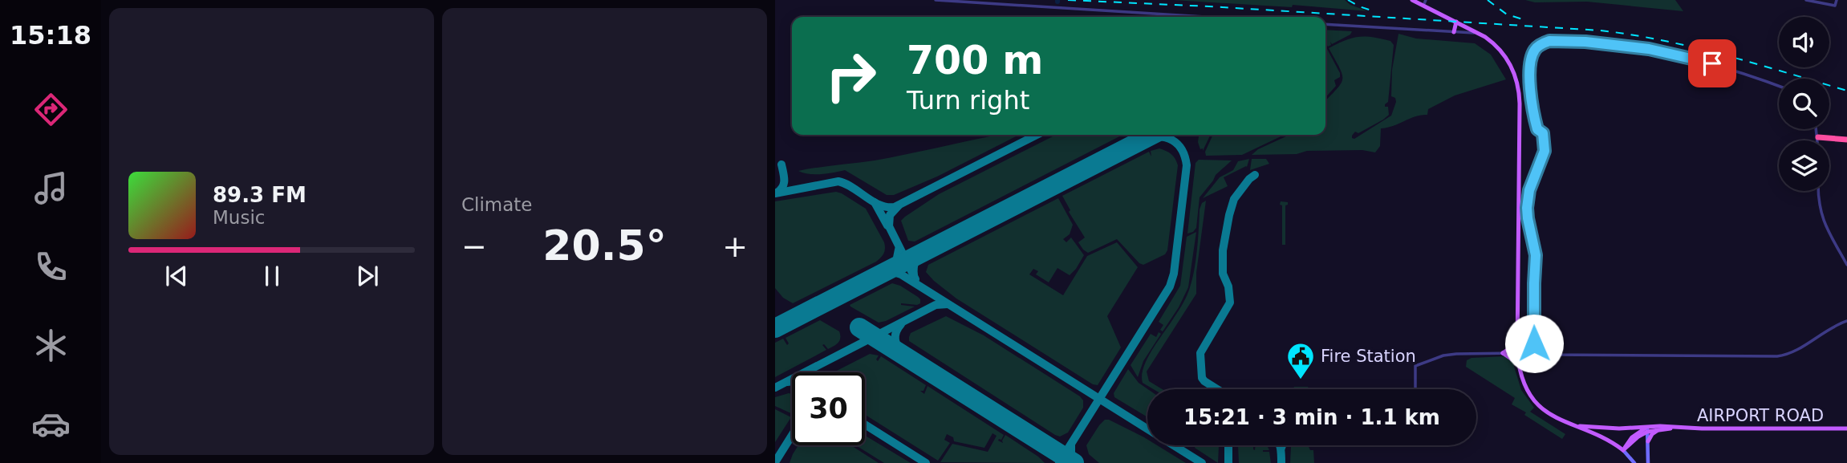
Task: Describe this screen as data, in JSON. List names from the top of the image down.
{
  "streets": {
    "main road": ["AIRPORT ROAD"]
  },
  "places": {
    "public building": ["Fire Station"]
  },
  "page": {
    "tabs": "15:18",
    "tile": "Climate",
    "turn": ["700 m", "Turn right"],
    "song": ["89.3 FM", "Music"],
    "heat": ["−", "20.5°", "+"],
    "limit": "30",
    "trip": "15:21 · 3 min · 1.1 km"
  }
}
